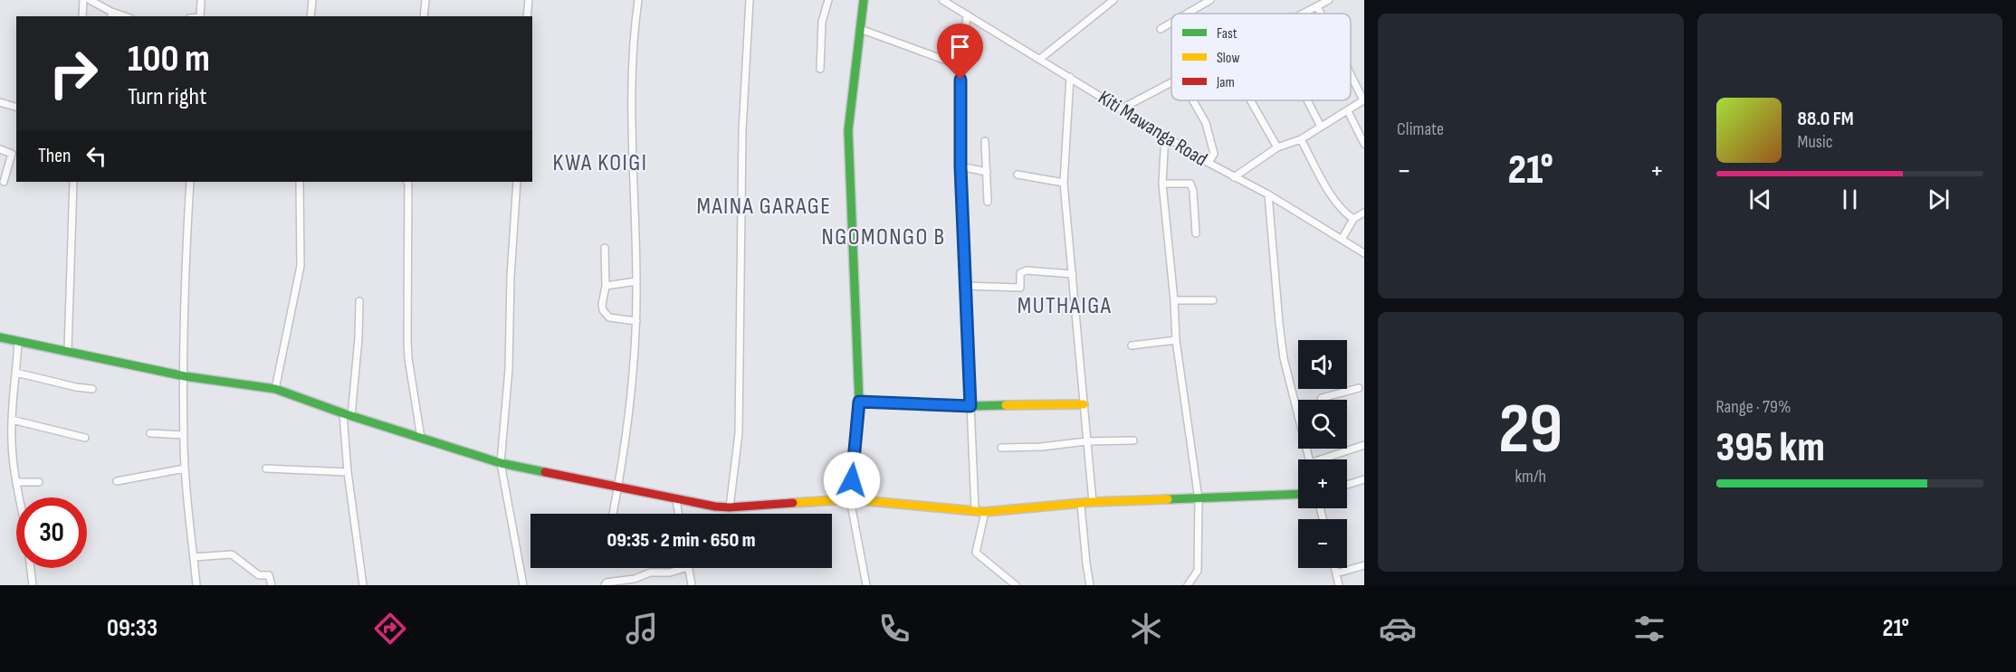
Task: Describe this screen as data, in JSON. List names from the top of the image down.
{
  "streets": {
    "street": ["Kiti Mawanga Road"]
  },
  "districts": [
    "KWA KOIGI",
    "MAINA GARAGE",
    "NGOMONGO B",
    "MUTHAIGA"
  ],
  "legend": ["Fast", "Slow", "Jam"],
  "page": {
    "tile": [
      "Climate",
      ["29", "km/h"],
      ["Range · 79%", "395 km"]
    ],
    "turn": ["100 m", "Turn right"],
    "song": ["88.0 FM", "Music"],
    "then": "Then",
    "heat": ["−", "21°", "+"],
    "map_buttons": ["+", "−"],
    "limit": "30",
    "trip": "09:35 · 2 min · 650 m",
    "tabs": ["09:33", "21°"]
  }
}
